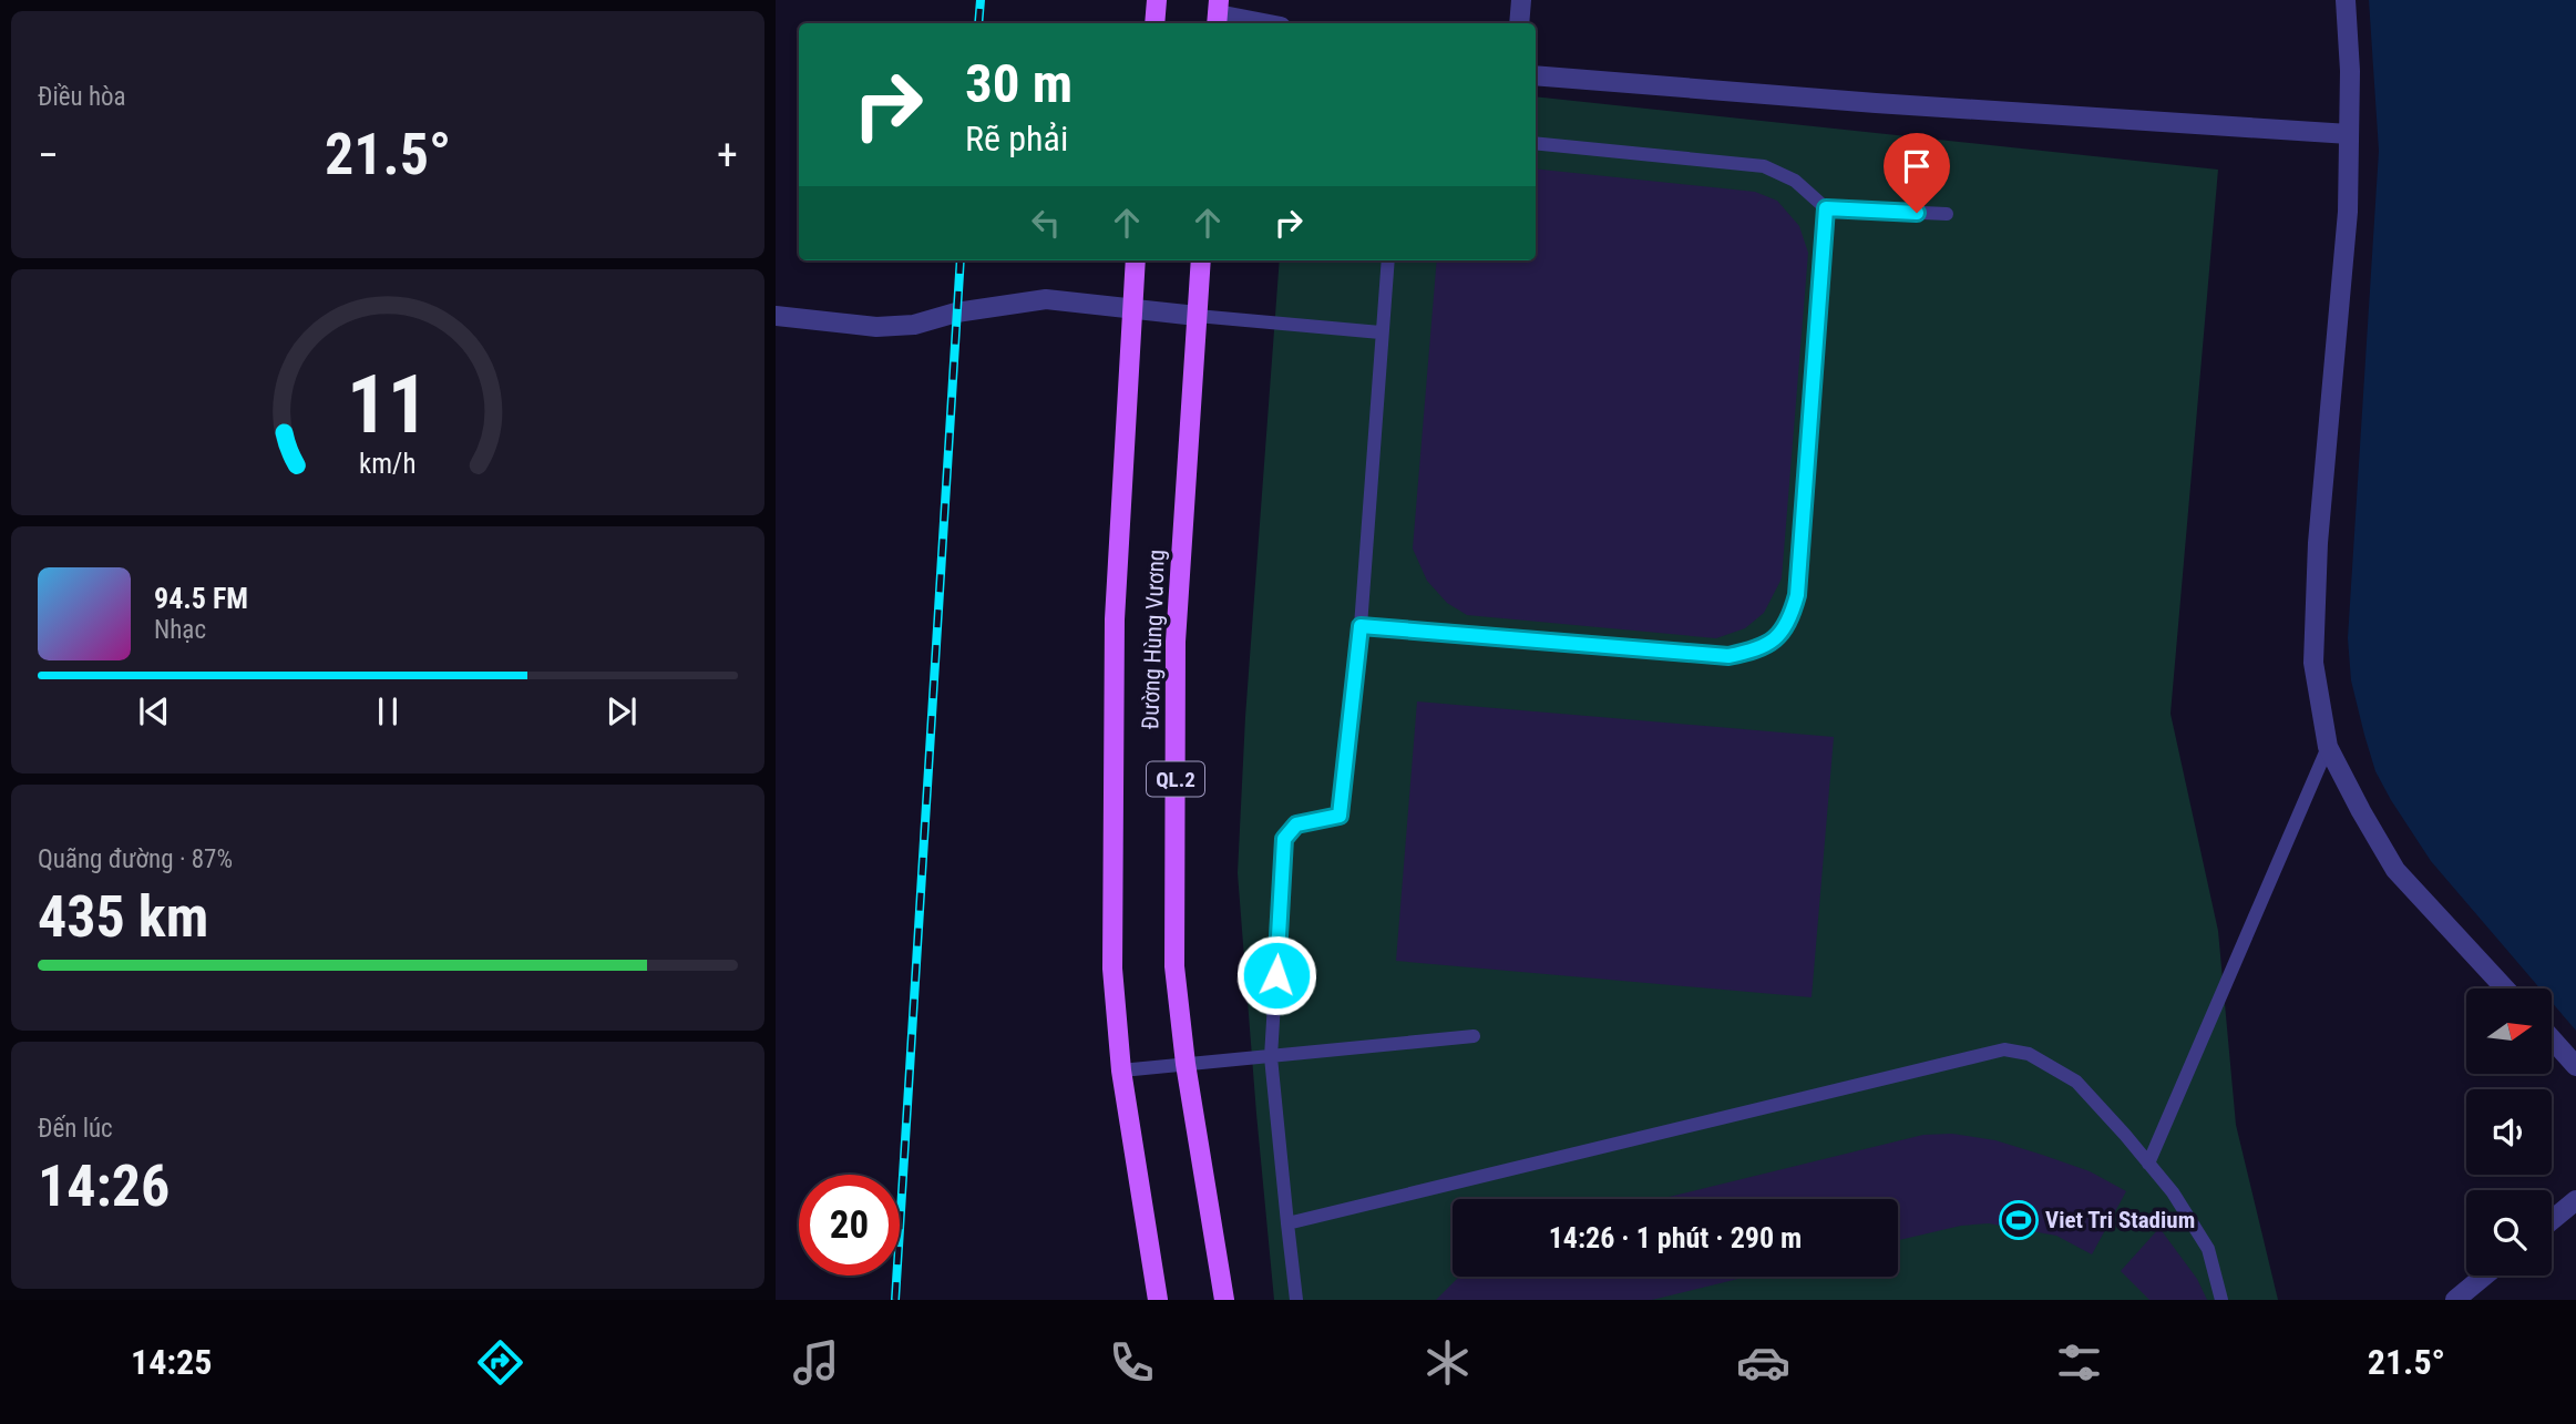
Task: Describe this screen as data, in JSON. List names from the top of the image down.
{
  "streets": {
    "main road": ["Đường Hùng Vương", "QL.2"]
  },
  "places": {
    "sports": ["Viet Tri Stadium"]
  },
  "north": "right",
  "page": {
    "tile": [
      "Điều hòa",
      ["Quãng đường · 87%", "435 km"],
      ["Đến lúc", "14:26"]
    ],
    "turn": ["30 m", "Rẽ phải"],
    "heat": ["−", "21.5°", "+"],
    "song": ["94.5 FM", "Nhạc"],
    "limit": "20",
    "trip": "14:26 · 1 phút · 290 m",
    "tabs": ["14:25", "21.5°"],
    "gauge": ["11", "km/h"]
  }
}
